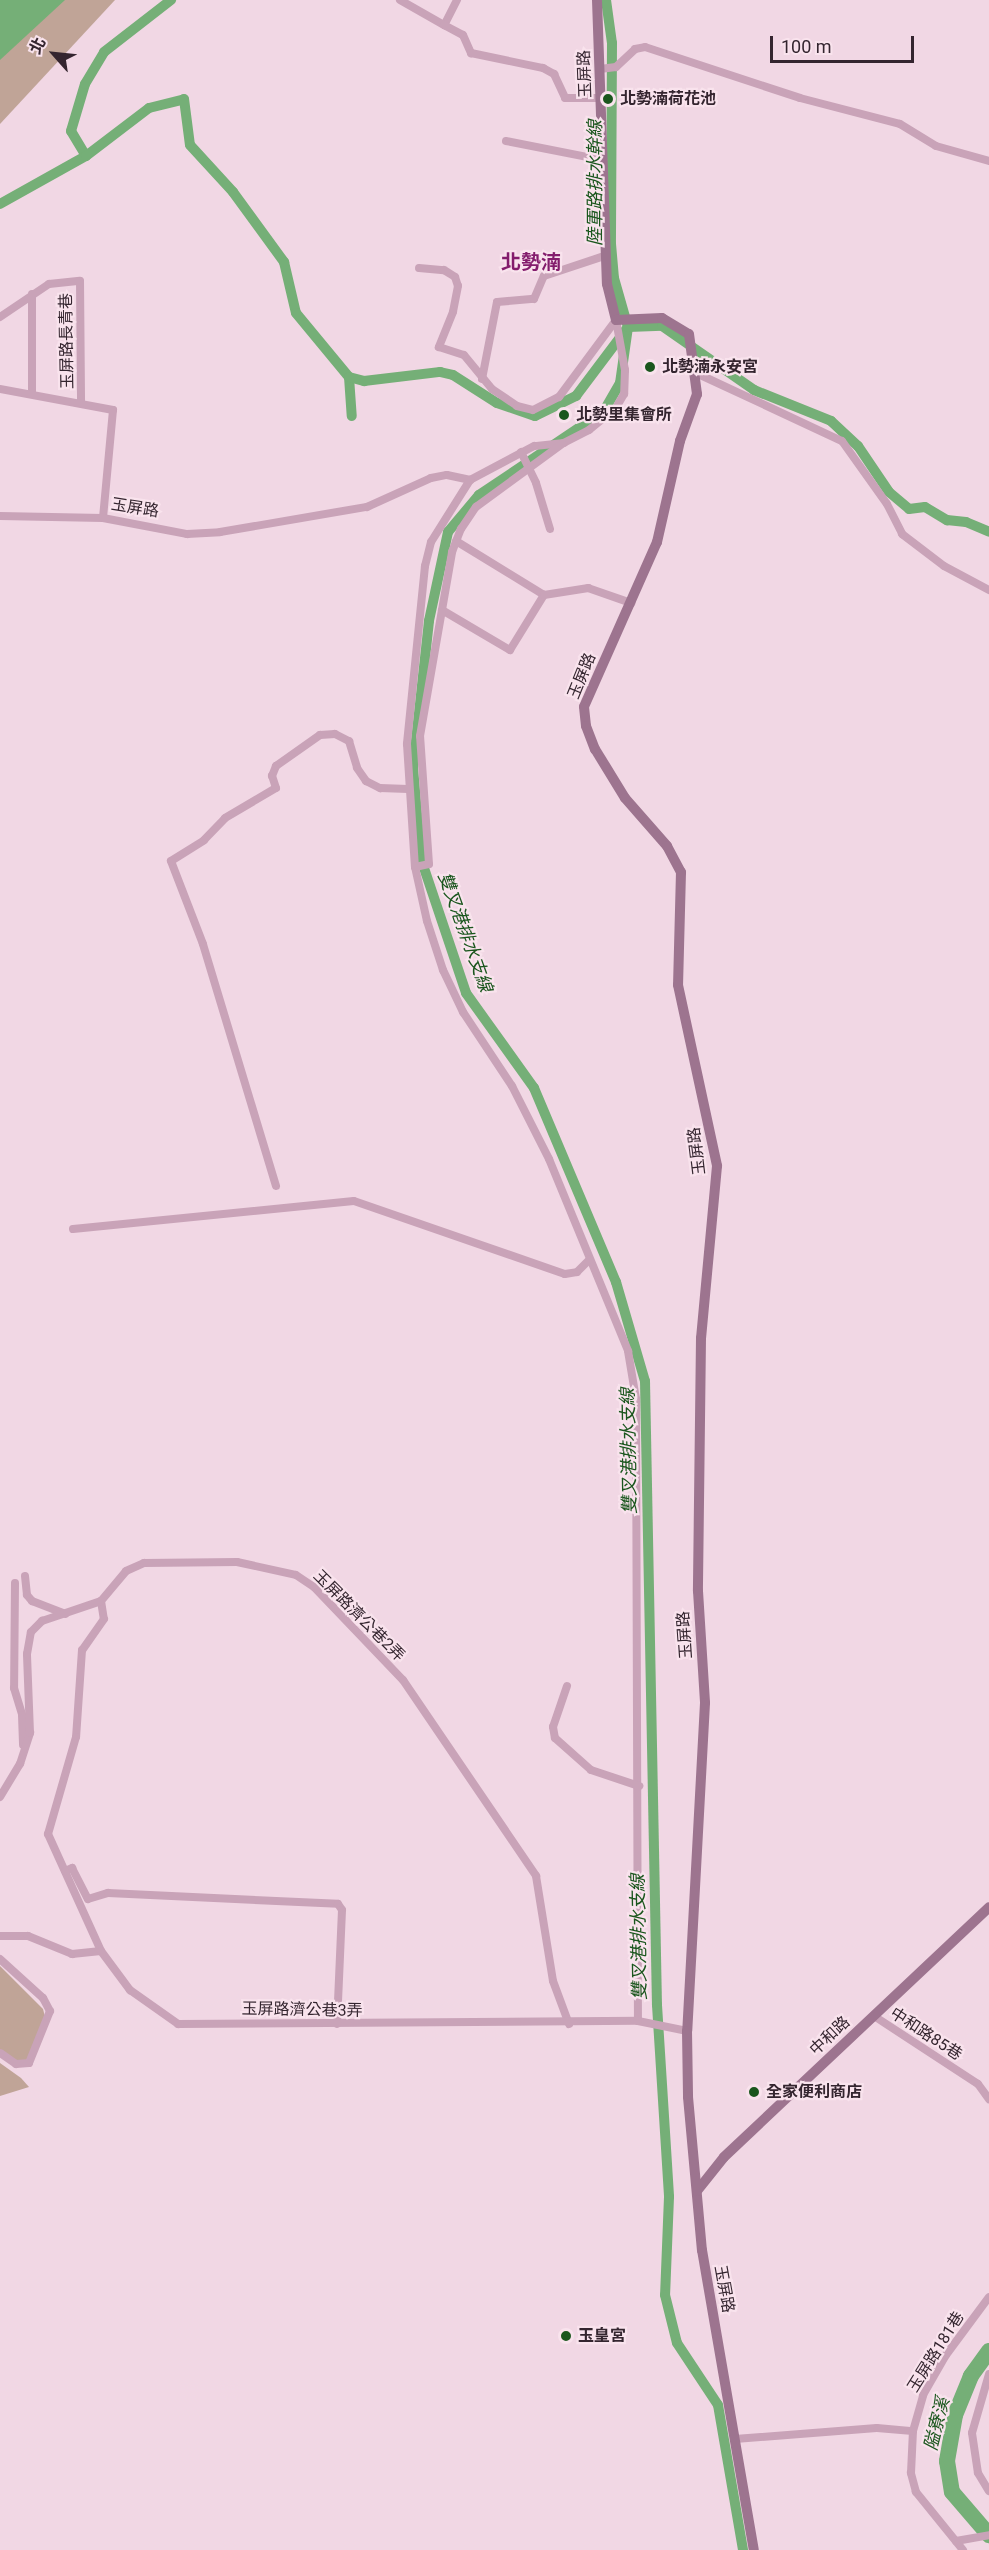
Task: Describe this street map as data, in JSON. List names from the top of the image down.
{
  "streets": {
    "street": [
      "玉屏路",
      "玉屏路長青巷",
      "玉屏路濟公巷2弄",
      "玉屏路濟公巷3弄",
      "中和路85巷",
      "中和路",
      "玉屏路181巷"
    ]
  },
  "crossings": [
    ["玉屏路", "玉屏路長青巷"],
    ["玉屏路", "玉屏路濟公巷3弄"],
    ["玉屏路", "中和路"],
    ["玉屏路濟公巷2弄", "玉屏路濟公巷3弄"],
    ["中和路85巷", "中和路"]
  ],
  "districts": ["北勢湳"],
  "water": ["陸軍路排水幹線", "雙叉港排水支線", "隘寮溪"],
  "places": [
    "北勢湳荷花池",
    "北勢湳永安宮",
    "北勢里集會所",
    "全家便利商店",
    "玉皇宮"
  ],
  "scale_bar": "100 m",
  "north": "top left"
}
